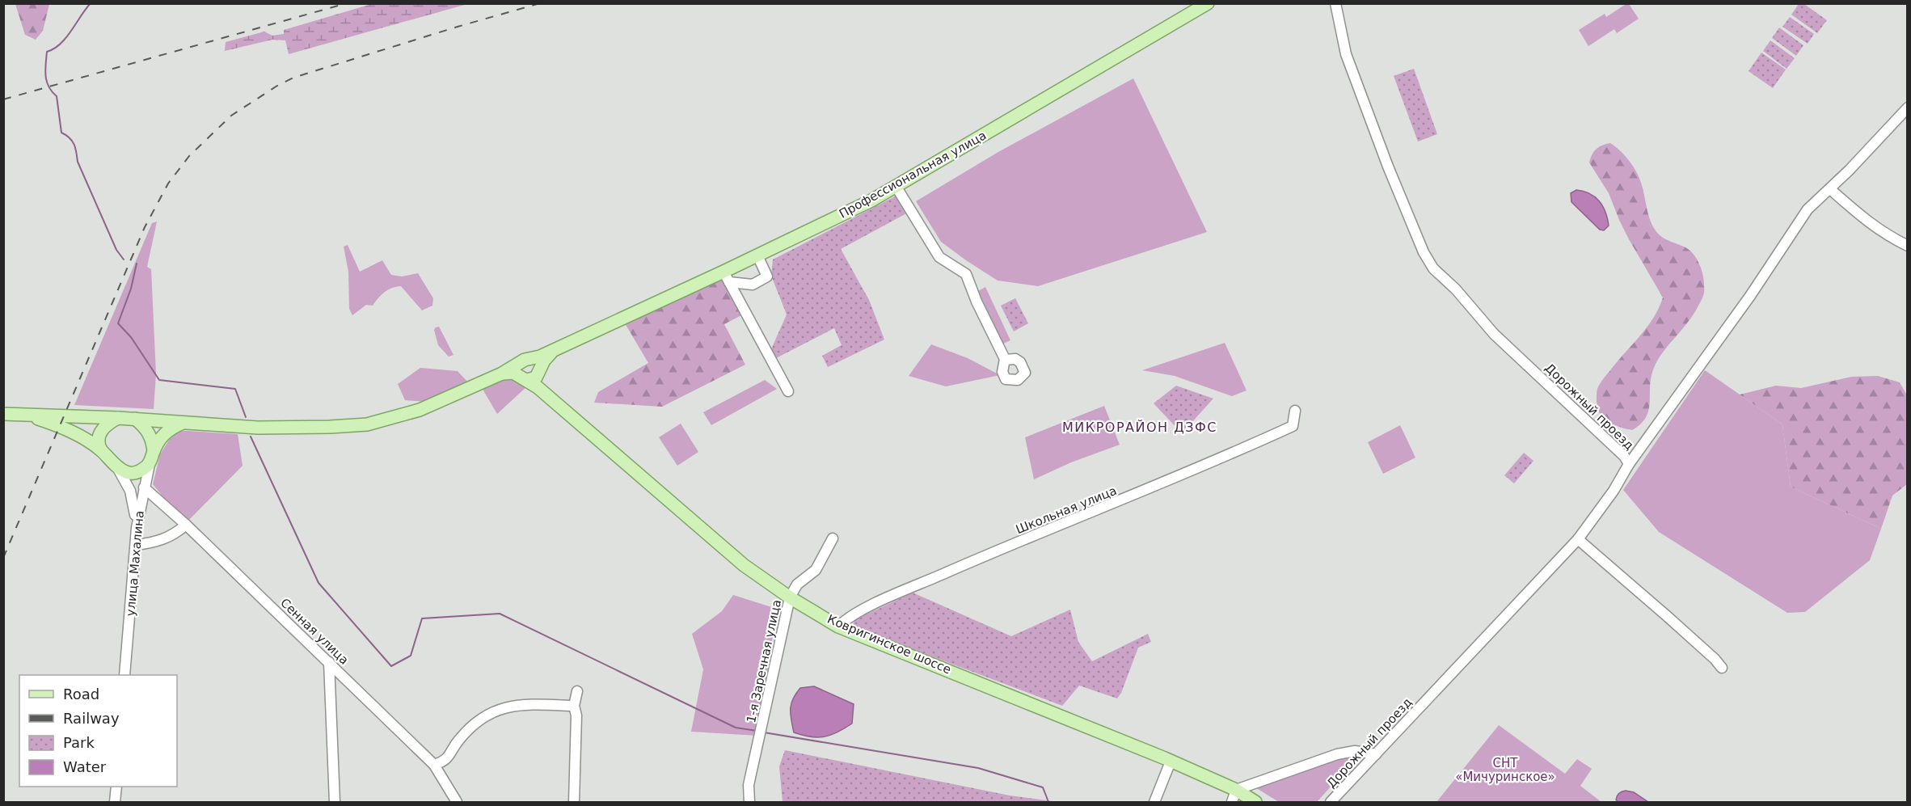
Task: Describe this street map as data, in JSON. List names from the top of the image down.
{
  "streets": {
    "main road": ["Профессиональная улица", "улица Махалина", "Ковригинское шоссе"],
    "street": [
      "Дорожный проезд",
      "Школьная улица",
      "Сенная улица",
      "1-я Заречная улица"
    ]
  },
  "crossings": [
    ["Профессиональная улица", "улица Махалина"],
    ["Профессиональная улица", "Ковригинское шоссе"],
    ["Школьная улица", "Ковригинское шоссе"],
    ["улица Махалина", "Сенная улица"],
    ["Ковригинское шоссе", "1-я Заречная улица"]
  ],
  "districts": ["МИКРОРАЙОН ДЗФС"],
  "parks": ["СНТ «Мичуринское»"],
  "legend": [
    "Road",
    "Railway",
    "Park",
    "Water"
  ]
}
